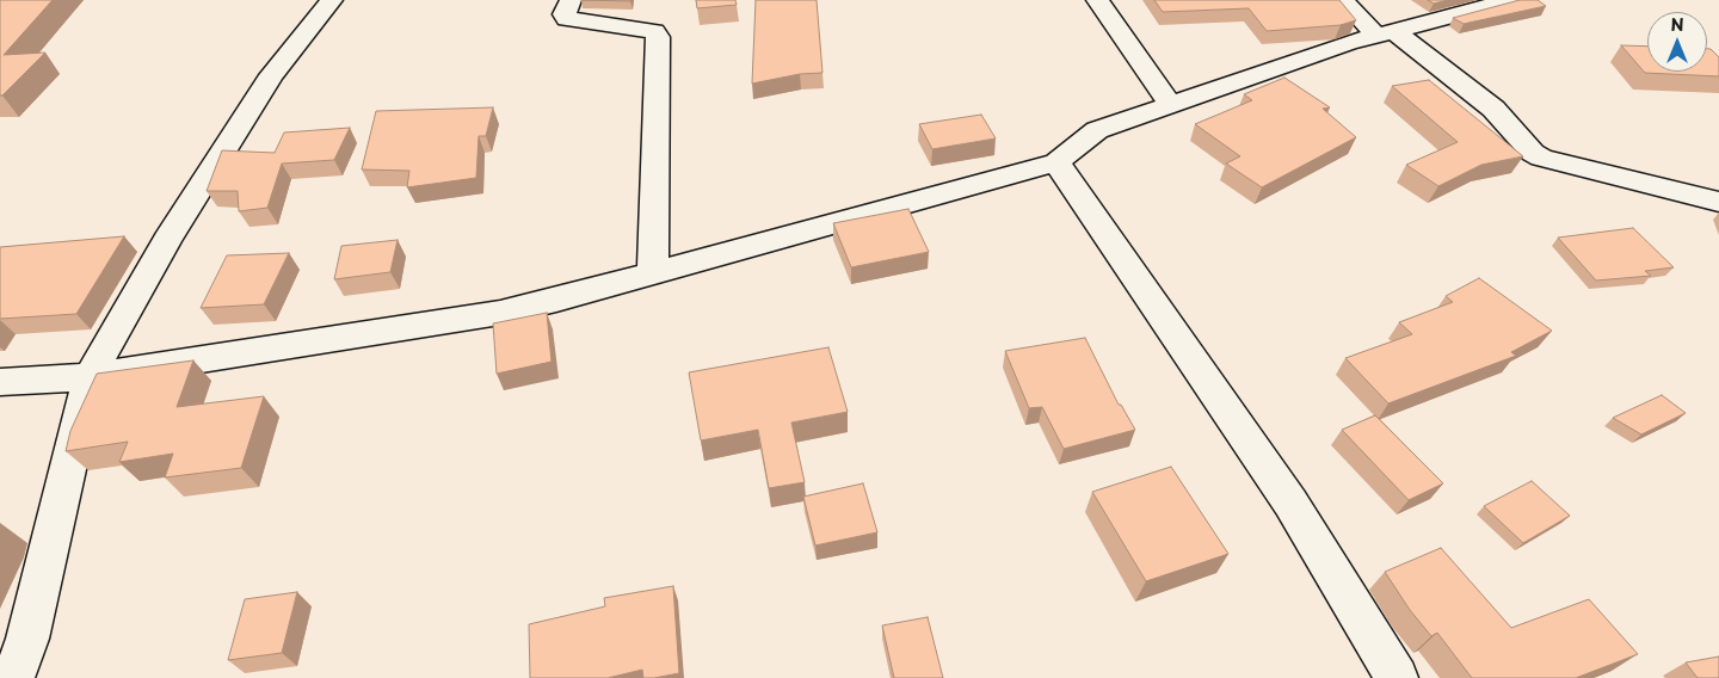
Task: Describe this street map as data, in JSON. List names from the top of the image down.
{
  "north": "top"
}
